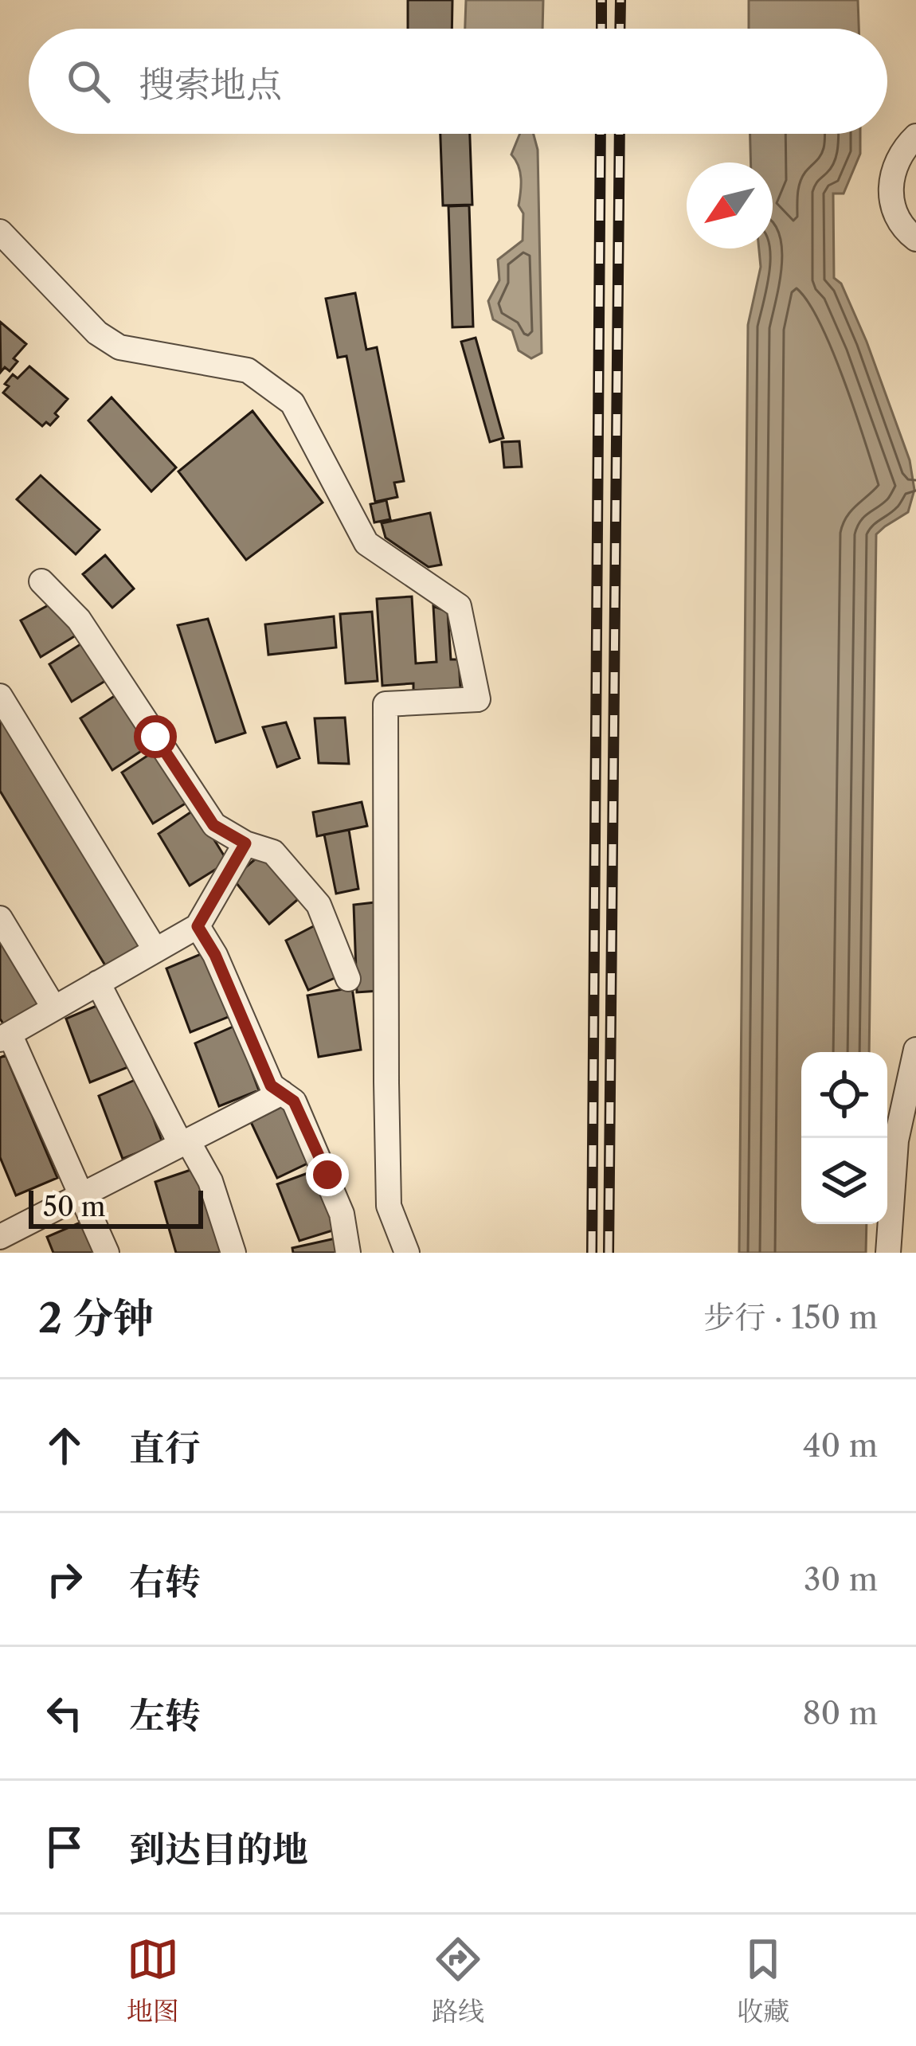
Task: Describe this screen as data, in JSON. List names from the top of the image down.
{
  "scale_bar": "50 m",
  "north": "bottom left",
  "page": {
    "search": "搜索地点",
    "scale": "50 m",
    "heading": ["2 分钟", "步行 · 150 m"],
    "list": [
      ["直行", "40 m"],
      ["右转", "30 m"],
      ["左转", "80 m"],
      "到达目的地"
    ],
    "nav": ["地图", "路线", "收藏"]
  }
}
